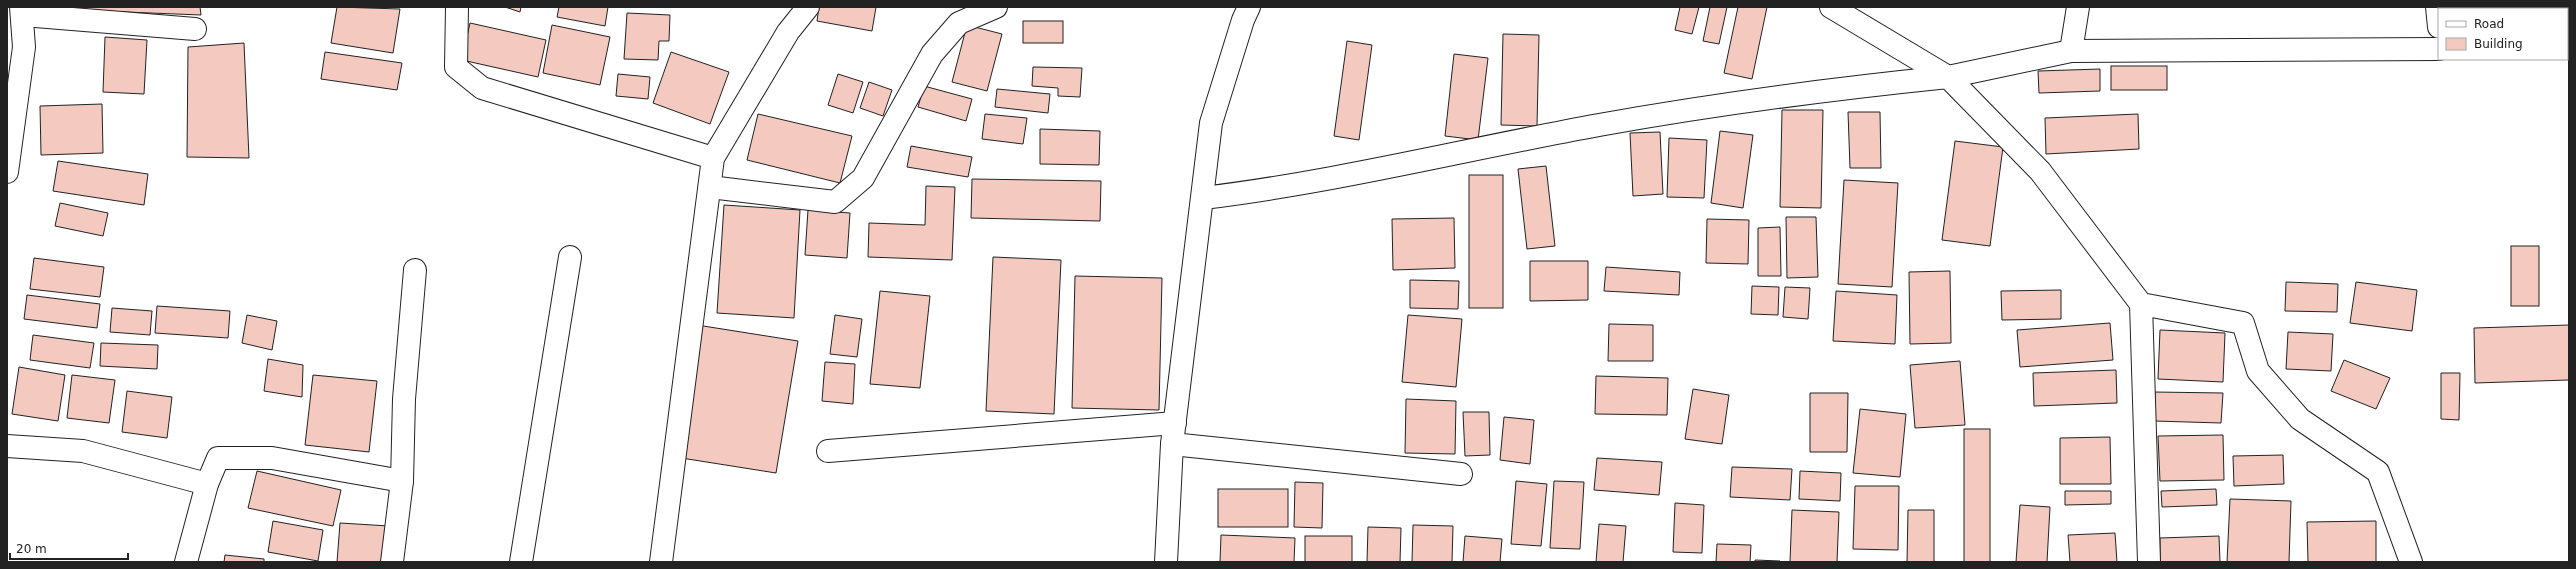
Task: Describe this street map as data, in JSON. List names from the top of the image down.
{
  "legend": ["Road", "Building"],
  "scale_bar": "20 m"
}
